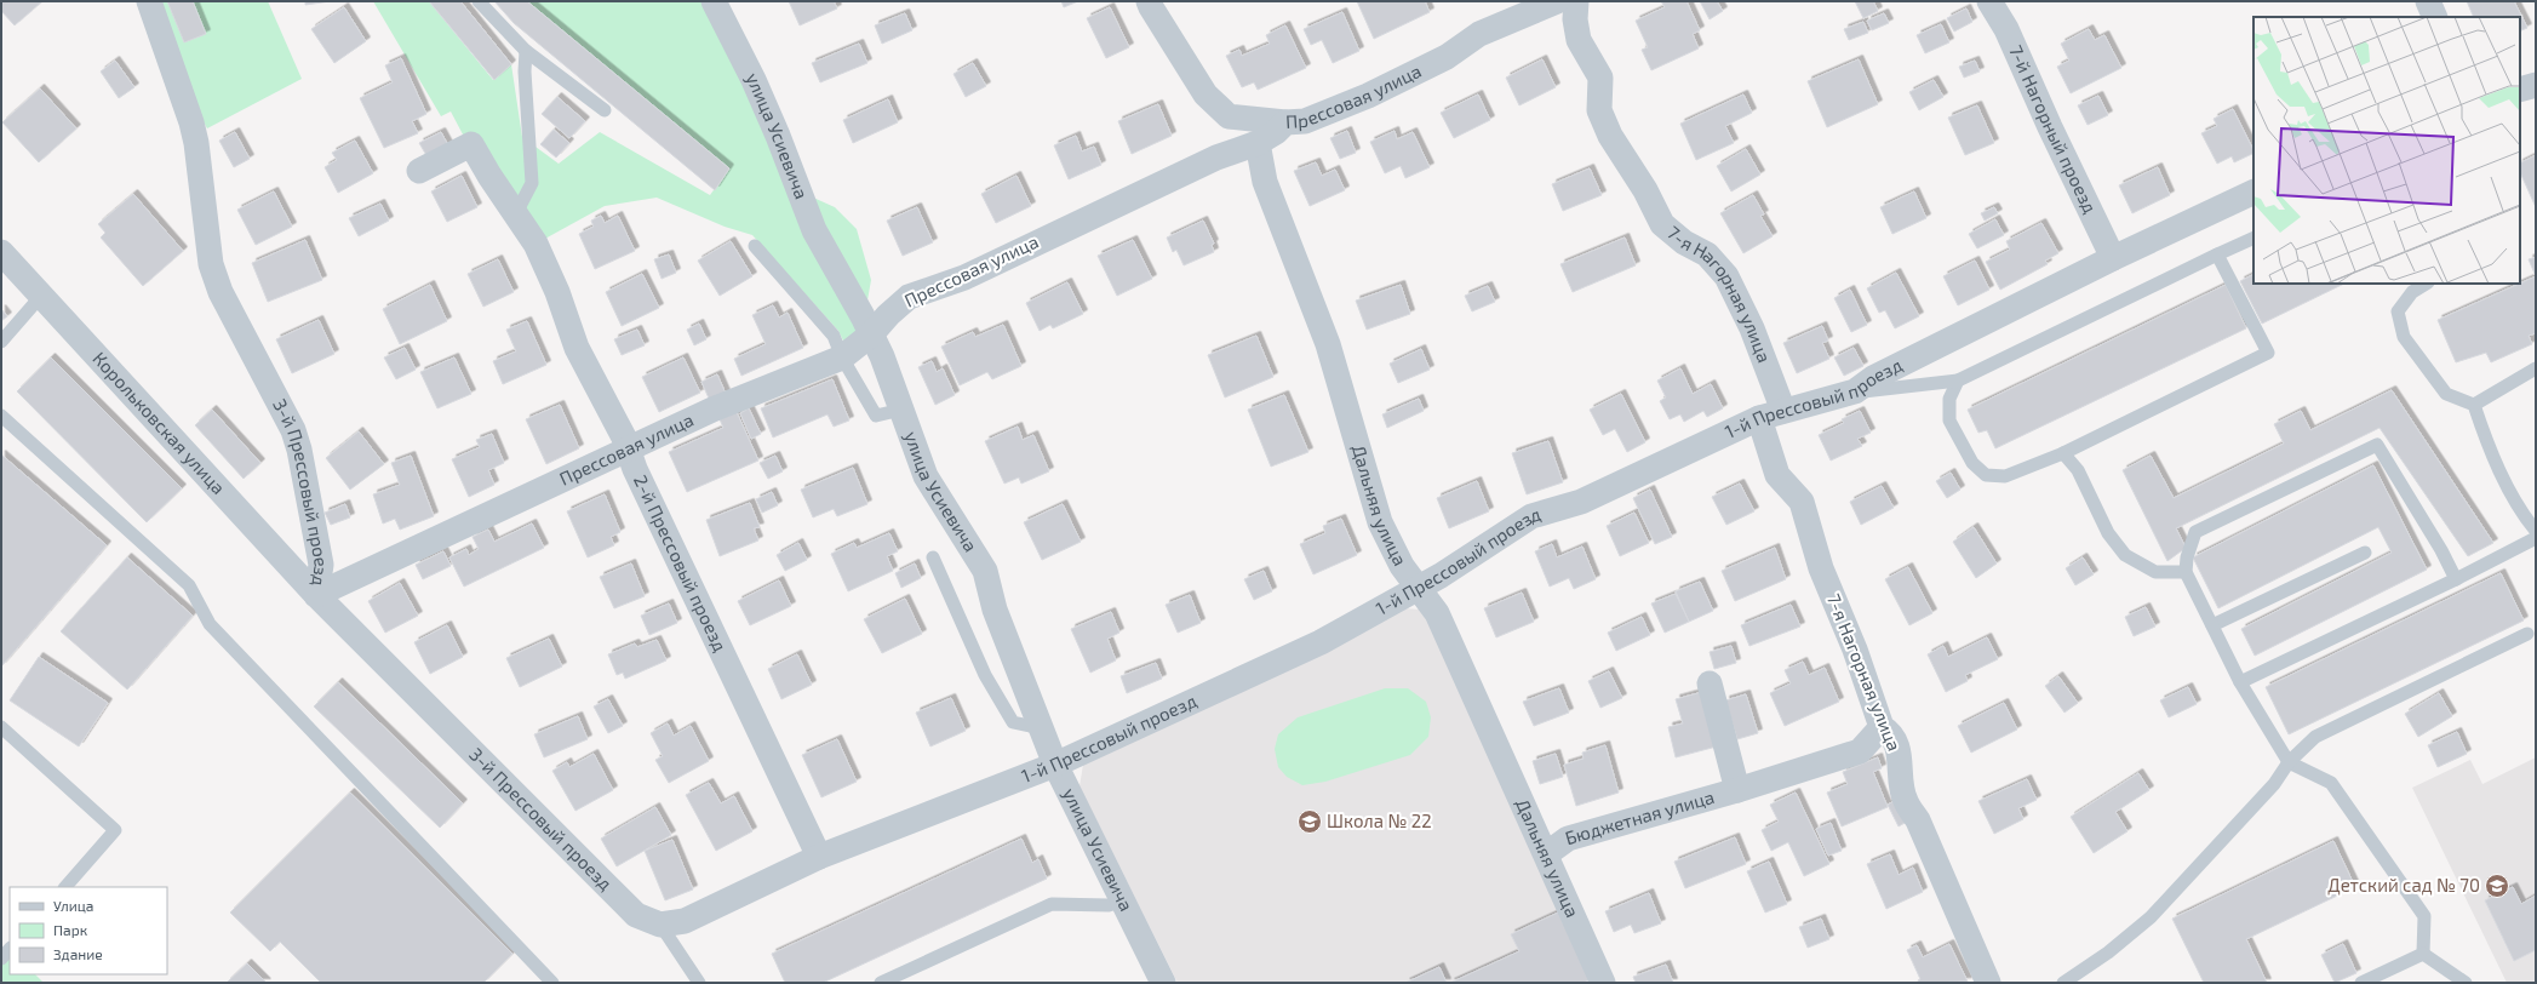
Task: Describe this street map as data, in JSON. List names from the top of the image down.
{
  "streets": {
    "street": [
      "Прессовая улица",
      "7-й Нагорный проезд",
      "улица Усиевича",
      "7-я Нагорная улица",
      "1-й Прессовый проезд",
      "Корольковская улица",
      "3-й Прессовый проезд",
      "Дальняя улица",
      "2-й Прессовый проезд",
      "Бюджетная улица"
    ]
  },
  "crossings": [
    ["Прессовая улица", "улица Усиевича"],
    ["Прессовая улица", "Корольковская улица"],
    ["Прессовая улица", "3-й Прессовый проезд"],
    ["Прессовая улица", "Дальняя улица"],
    ["Прессовая улица", "2-й Прессовый проезд"],
    ["7-й Нагорный проезд", "1-й Прессовый проезд"],
    ["улица Усиевича", "1-й Прессовый проезд"],
    ["7-я Нагорная улица", "1-й Прессовый проезд"],
    ["7-я Нагорная улица", "Бюджетная улица"],
    ["1-й Прессовый проезд", "3-й Прессовый проезд"],
    ["1-й Прессовый проезд", "Дальняя улица"],
    ["1-й Прессовый проезд", "2-й Прессовый проезд"],
    ["Корольковская улица", "3-й Прессовый проезд"],
    ["Дальняя улица", "Бюджетная улица"]
  ],
  "places": {
    "school or university": ["Школа № 22", "Детский сад № 70"]
  },
  "legend": ["Улица", "Парк", "Здание"]
}
